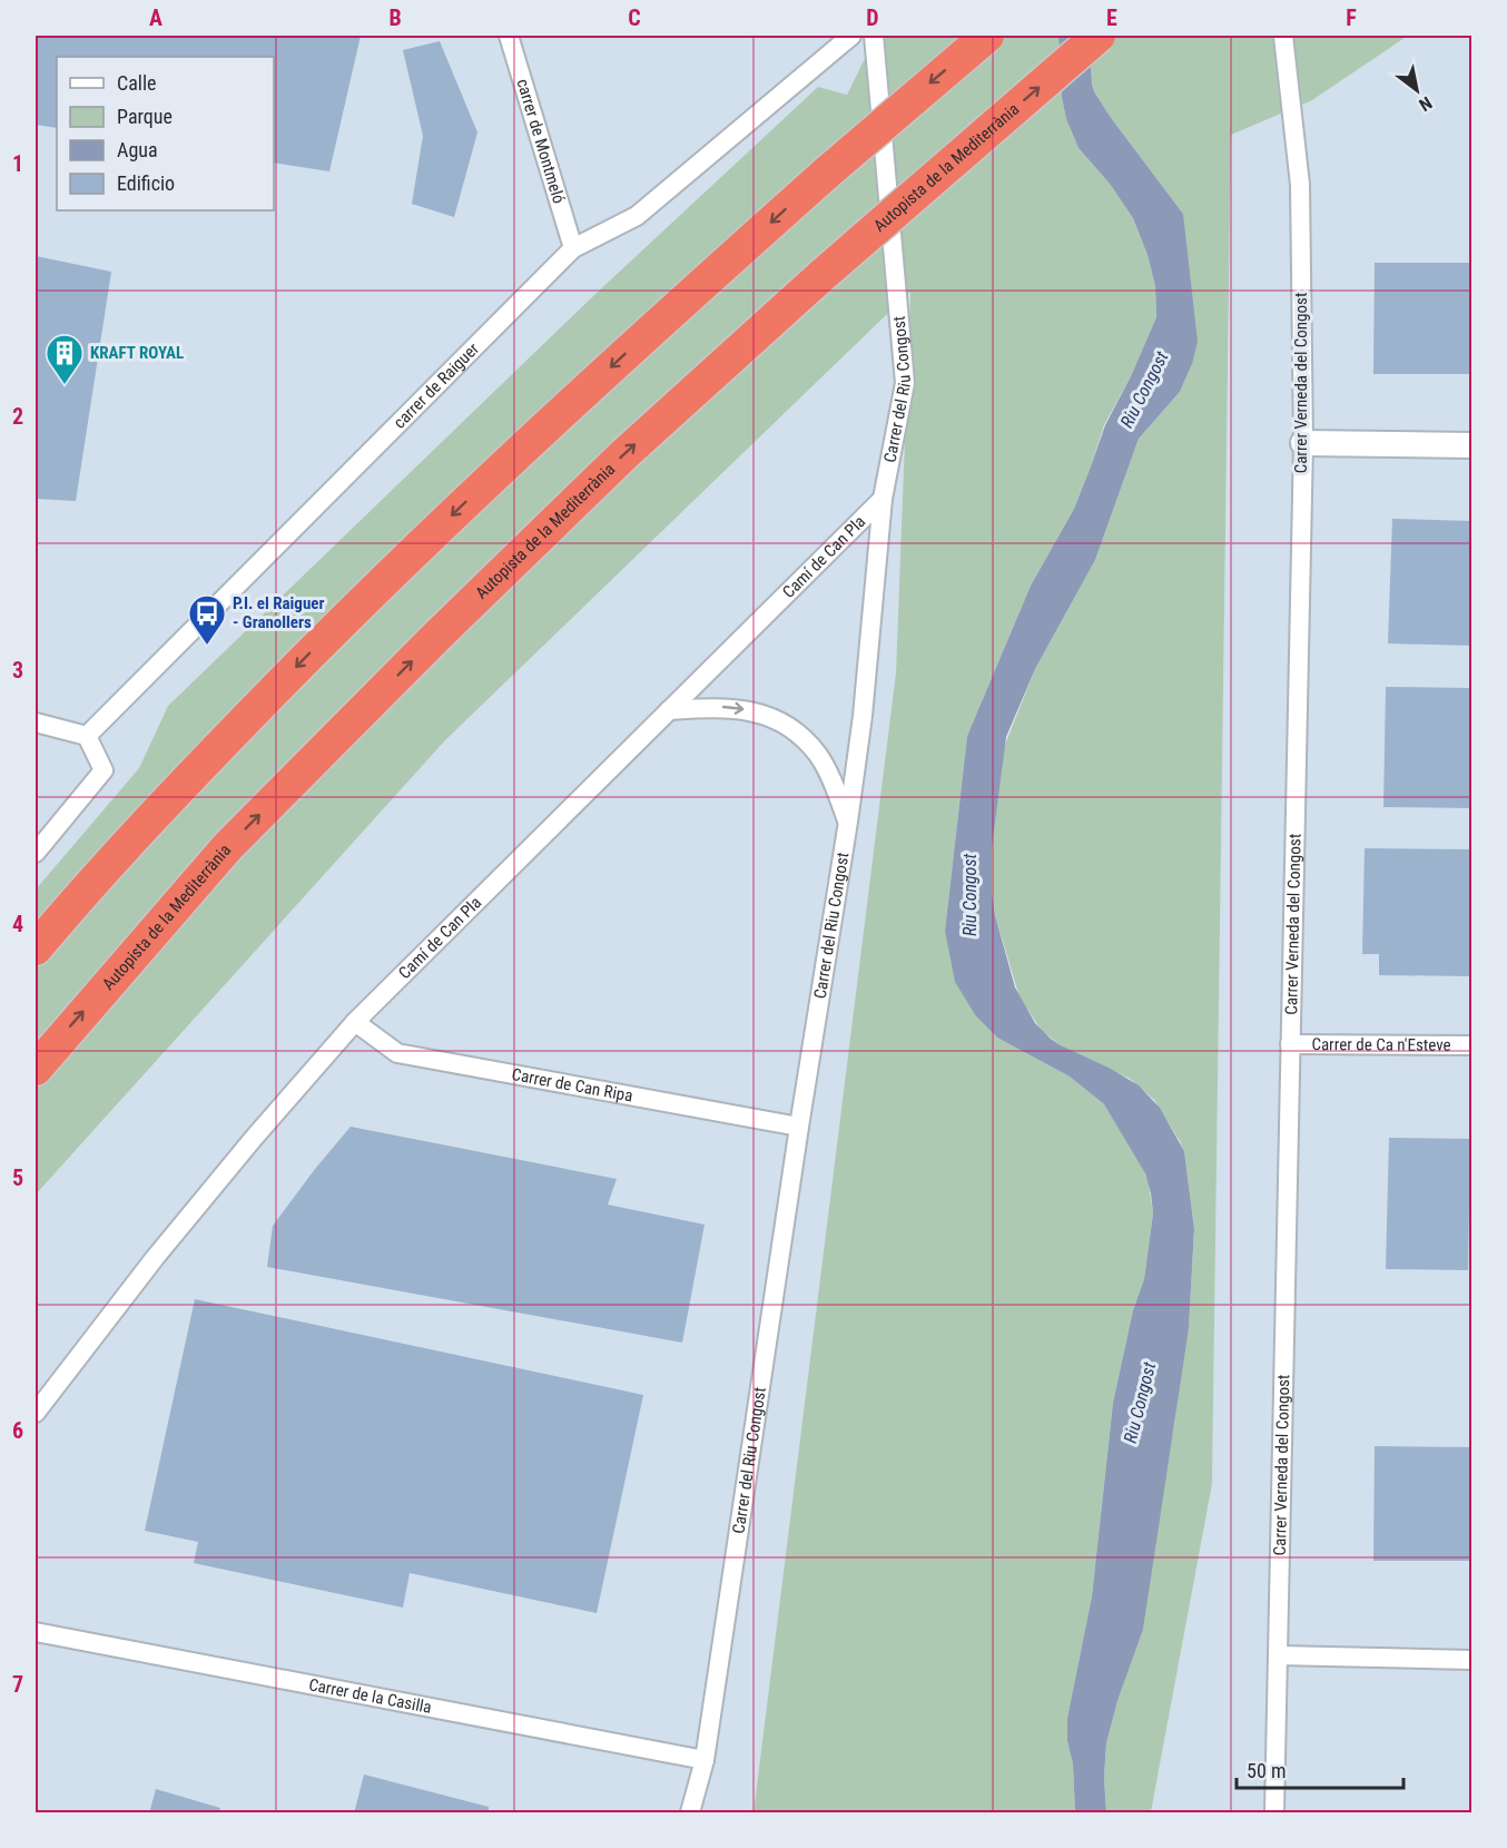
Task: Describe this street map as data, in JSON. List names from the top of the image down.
{
  "streets": {
    "highway": ["Autopista de la Mediterrània"],
    "street": [
      "carrer de Montmeló",
      "Carrer Verneda del Congost",
      "carrer de Raiguer",
      "Carrer del Riu Congost",
      "Camí de Can Pla",
      "Carrer de Ca n'Esteve",
      "Carrer de Can Ripa",
      "Carrer de la Casilla"
    ]
  },
  "crossings": [
    ["carrer de Montmeló", "carrer de Raiguer"],
    ["Carrer Verneda del Congost", "Carrer de Ca n'Esteve"],
    ["Carrer del Riu Congost", "Camí de Can Pla"],
    ["Carrer del Riu Congost", "Carrer de Can Ripa"],
    ["Carrer del Riu Congost", "Carrer de la Casilla"],
    ["Camí de Can Pla", "Carrer de Can Ripa"]
  ],
  "water": ["Riu Congost"],
  "places": {
    "building": ["KRAFT ROYAL"],
    "bus stop": ["P.I. el Raiguer - Granollers"]
  },
  "legend": [
    "Calle",
    "Parque",
    "Agua",
    "Edificio"
  ],
  "scale_bar": "50 m",
  "north": "bottom right",
  "grid": {
    "columns": [
      "A",
      "B",
      "C",
      "D",
      "E",
      "F"
    ],
    "rows": [
      "1",
      "2",
      "3",
      "4",
      "5",
      "6",
      "7"
    ]
  }
}
